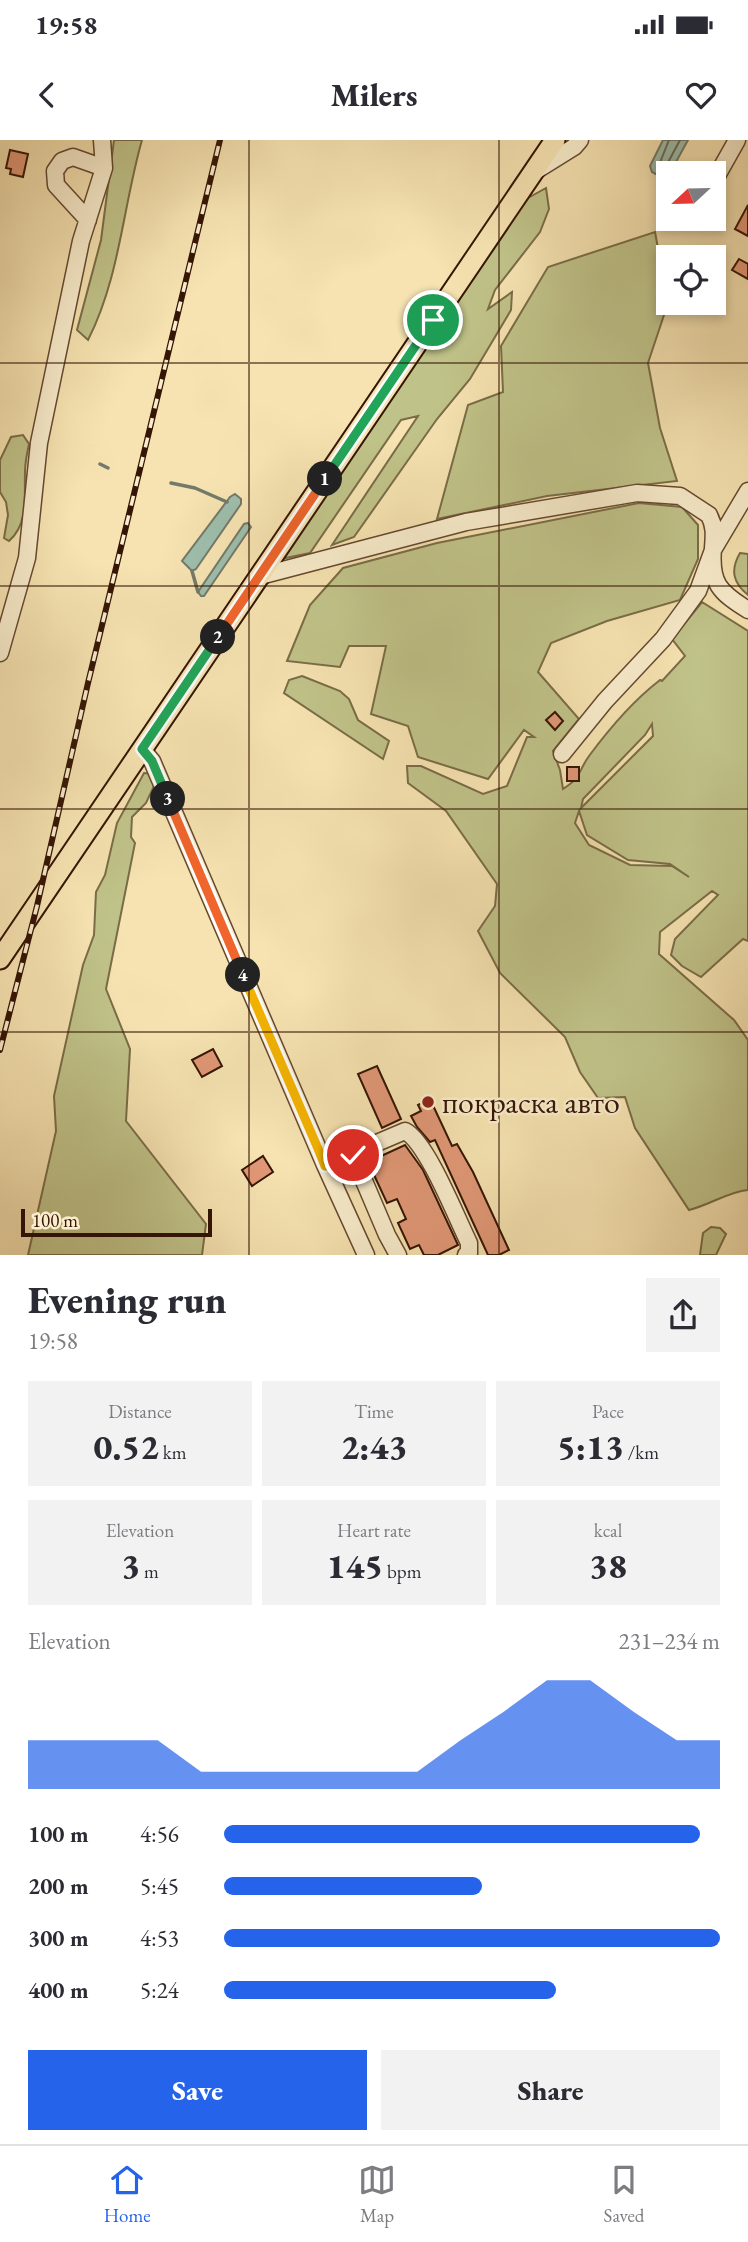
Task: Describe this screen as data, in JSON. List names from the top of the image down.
{
  "places": ["покраска авто"],
  "scale_bar": "100 m",
  "north": "left",
  "page": {
    "status": "19:58",
    "header": "Milers",
    "pins": [
      "1",
      "2",
      "3",
      "4"
    ],
    "scale": "100 m",
    "heading": ["Evening run", "19:58"],
    "stats": [
      ["Distance", "0.52 km"],
      ["Time", "2:43"],
      ["Pace", "5:13 /km"],
      ["Elevation", "3 m"],
      ["Heart rate", "145 bpm"],
      ["kcal", "38"]
    ],
    "chart": ["Elevation", "231–234 m"],
    "list": [
      {
        "name": "100 m",
        "note": "4:56"
      },
      {
        "name": "200 m",
        "note": "5:45"
      },
      {
        "name": "300 m",
        "note": "4:53"
      },
      {
        "name": "400 m",
        "note": "5:24"
      }
    ],
    "buttons": ["Save", "Share"],
    "tabs": ["Home", "Map", "Saved"]
  }
}
